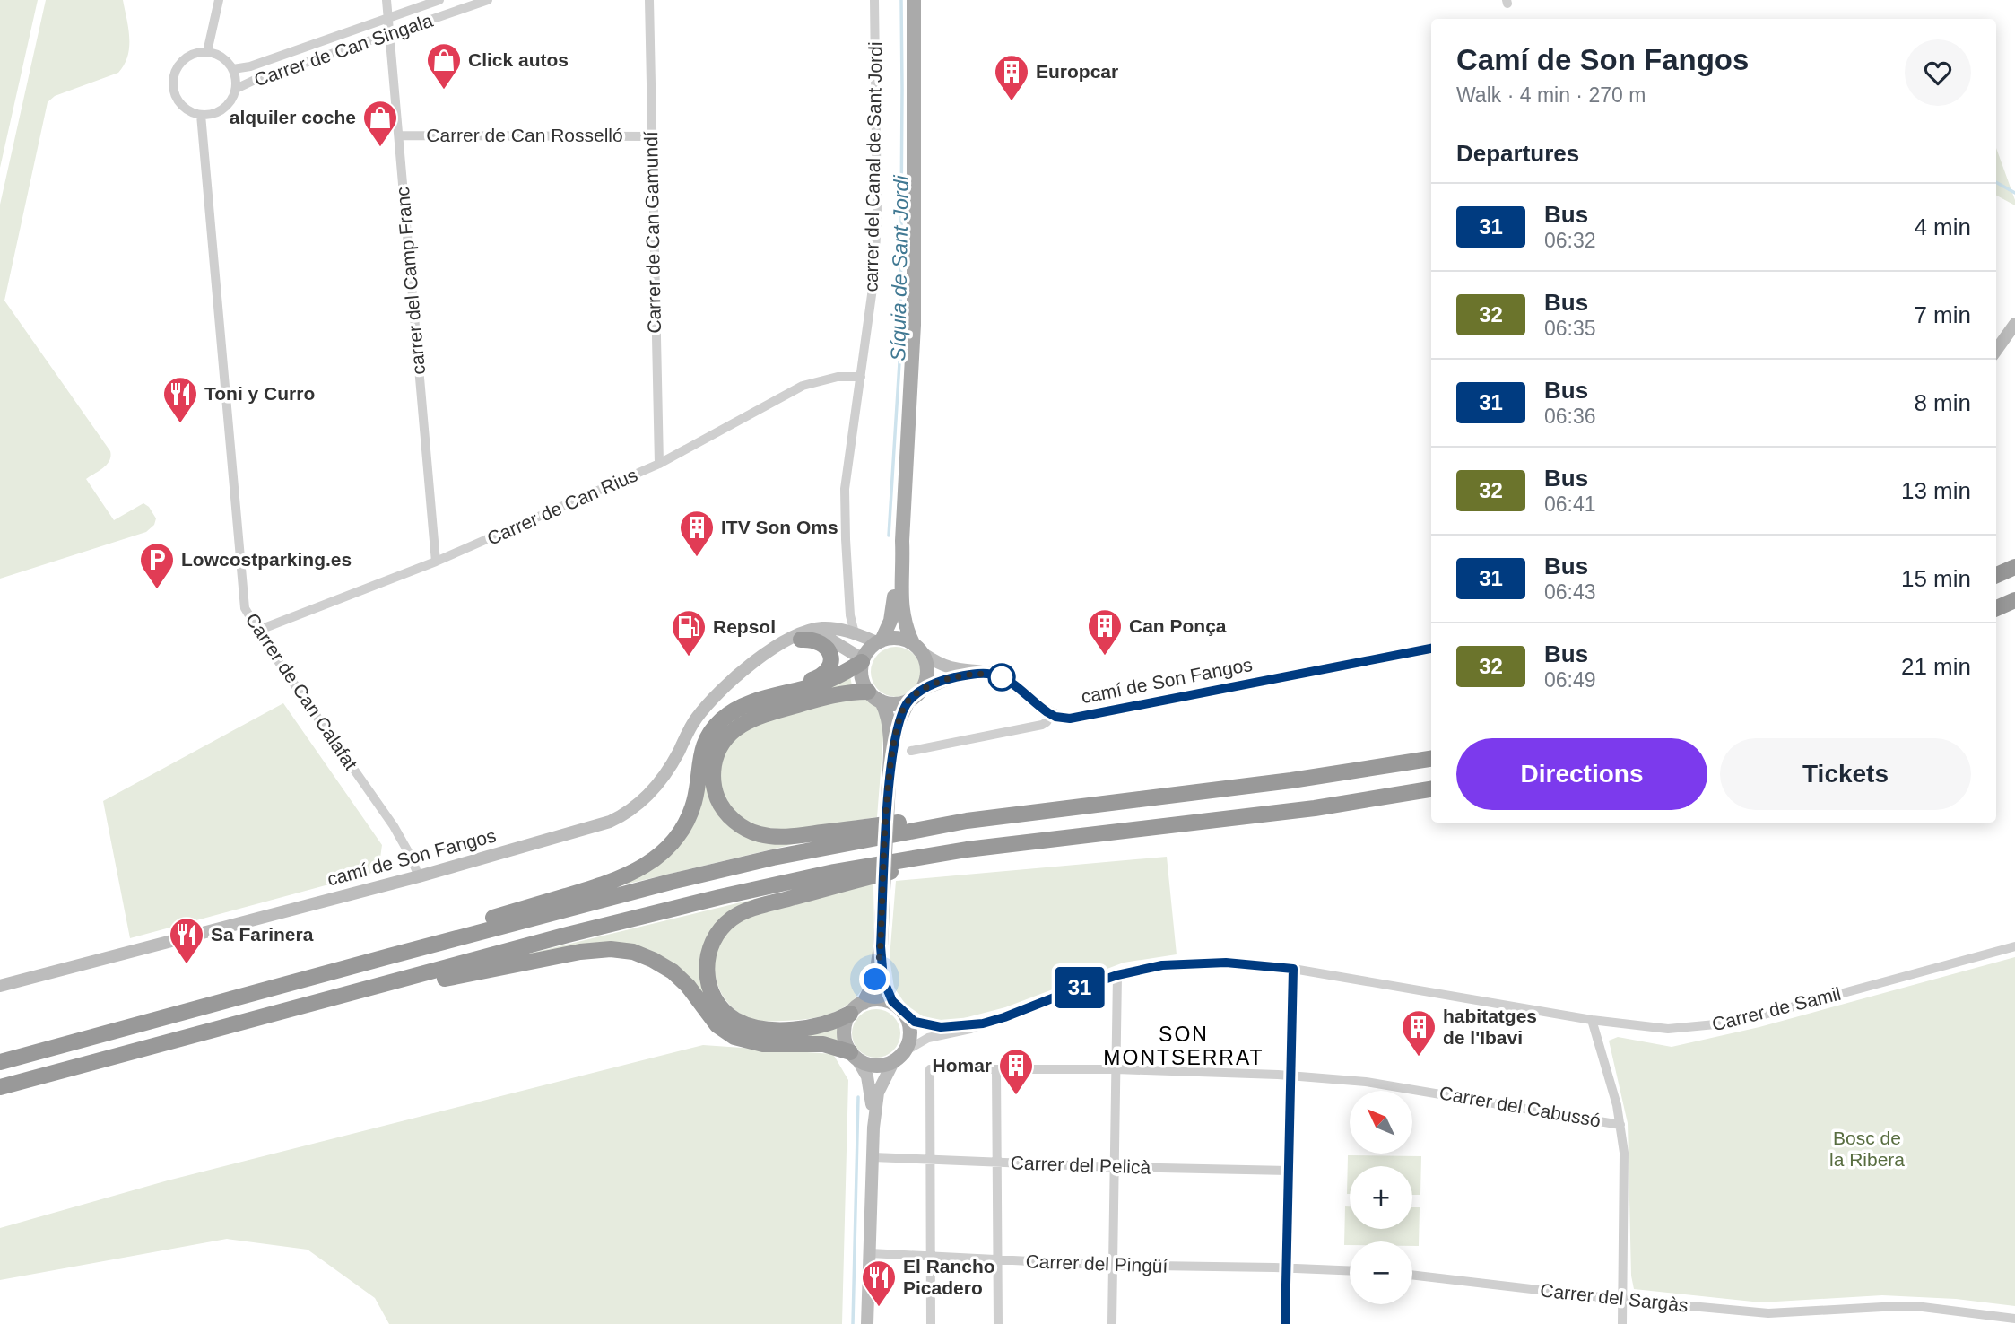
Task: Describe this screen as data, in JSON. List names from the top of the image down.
{
  "streets": {
    "street": [
      "Carrer de Can Singala",
      "Carrer de Can Rosselló",
      "carrer del Canal de Sant Jordi",
      "Carrer de Can Gamundí",
      "carrer del Camp Franc",
      "Carrer de Can Rius",
      "camí de Son Fangos",
      "Carrer de Can Calafat",
      "Carrer de Samil",
      "Carrer del Cabussó",
      "Carrer del Pelicà",
      "Carrer del Pingüí",
      "Carrer del Sargàs"
    ]
  },
  "crossings": [
    ["Carrer de Can Singala", "carrer del Camp Franc"],
    ["Carrer de Can Singala", "Carrer de Can Calafat"],
    ["Carrer de Can Rosselló", "Carrer de Can Gamundí"],
    ["Carrer de Can Rosselló", "carrer del Camp Franc"],
    ["carrer del Canal de Sant Jordi", "Carrer de Can Rius"],
    ["Carrer de Can Gamundí", "Carrer de Can Rius"],
    ["carrer del Camp Franc", "Carrer de Can Rius"],
    ["Carrer de Can Rius", "Carrer de Can Calafat"],
    ["camí de Son Fangos", "Carrer de Can Calafat"],
    ["Carrer del Cabussó", "Carrer del Pelicà"]
  ],
  "districts": ["SON MONTSERRAT"],
  "water": ["Síquia de Sant Jordi"],
  "parks": ["Bosc de la Ribera"],
  "places": {
    "shop": ["Click autos", "alquiler coche"],
    "building": [
      "Europcar",
      "ITV Son Oms",
      "Can Ponça",
      "habitatges de l'Ibavi",
      "Homar"
    ],
    "restaurant": ["Toni y Curro", "Sa Farinera", "El Rancho Picadero"],
    "parking": ["Lowcostparking.es"],
    "fuel station": ["Repsol"]
  },
  "lines": ["bus line 31"],
  "north": "top left",
  "page": {
    "on_map": "31",
    "heading": [
      ["Camí de Son Fangos", "Walk · 4 min · 270 m"],
      "Departures"
    ],
    "list": [
      {
        "mark": "31",
        "name": "Bus",
        "note": "06:32",
        "value": "4 min"
      },
      {
        "mark": "32",
        "name": "Bus",
        "note": "06:35",
        "value": "7 min"
      },
      {
        "mark": "31",
        "name": "Bus",
        "note": "06:36",
        "value": "8 min"
      },
      {
        "mark": "32",
        "name": "Bus",
        "note": "06:41",
        "value": "13 min"
      },
      {
        "mark": "31",
        "name": "Bus",
        "note": "06:43",
        "value": "15 min"
      },
      {
        "mark": "32",
        "name": "Bus",
        "note": "06:49",
        "value": "21 min"
      }
    ],
    "buttons": ["Directions", "Tickets"],
    "map_buttons": ["+", "−"]
  }
}
